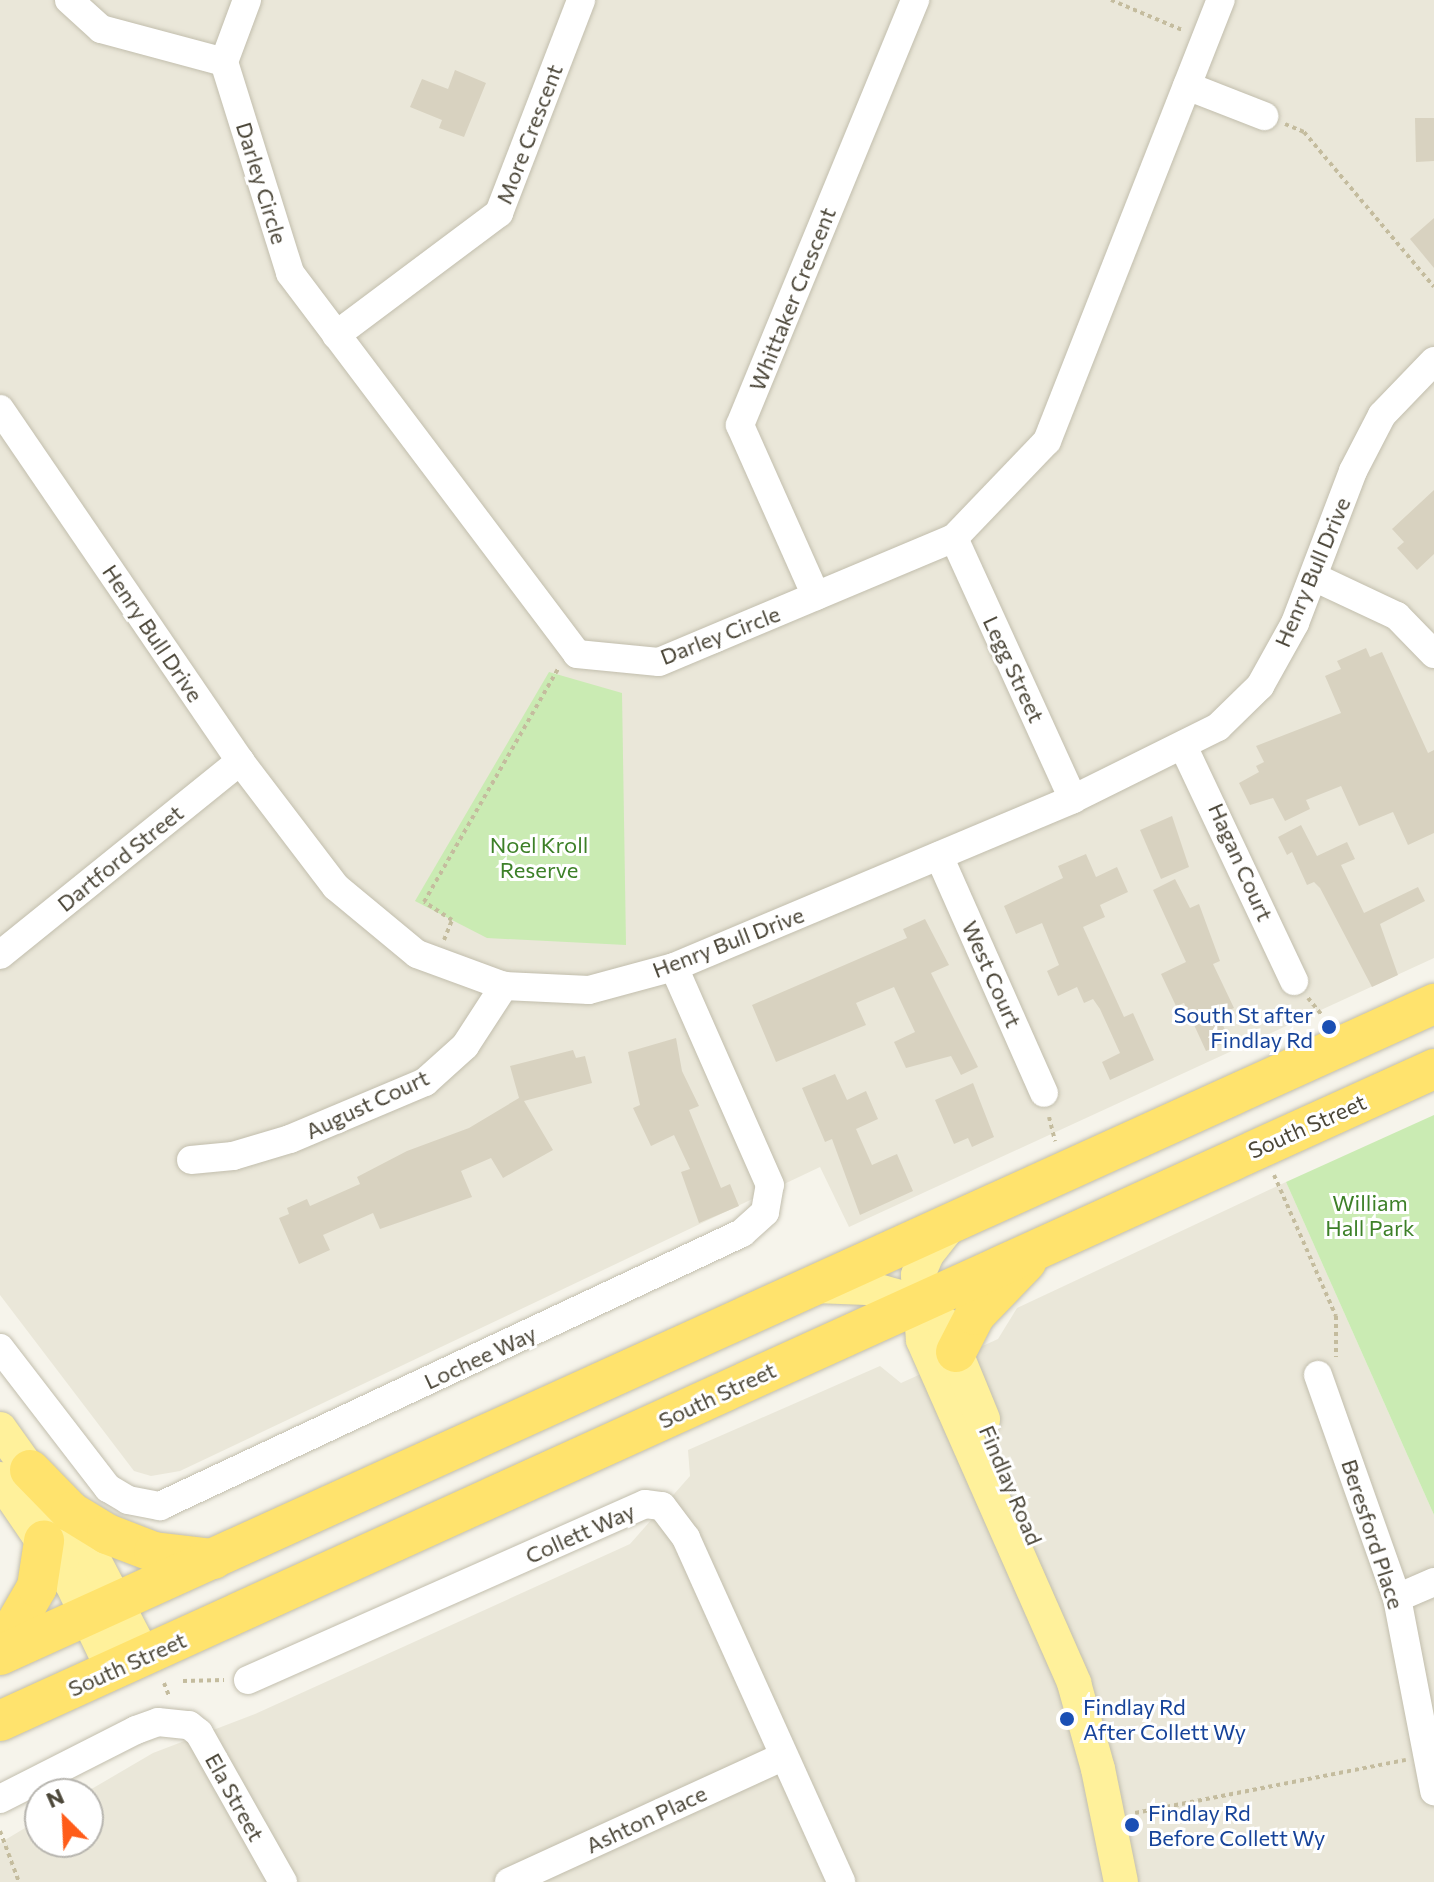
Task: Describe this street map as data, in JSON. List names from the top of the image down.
{
  "streets": {
    "highway": ["South Street"],
    "main road": ["Findlay Road"],
    "street": [
      "More Crescent",
      "Darley Circle",
      "Whittaker Crescent",
      "Henry Bull Drive",
      "Legg Street",
      "Dartford Street",
      "Hagan Court",
      "West Court",
      "August Court",
      "Lochee Way",
      "Collett Way",
      "Beresford Place",
      "Ela Street",
      "Ashton Place"
    ]
  },
  "crossings": [
    ["More Crescent", "Darley Circle"],
    ["Darley Circle", "Whittaker Crescent"],
    ["Darley Circle", "Legg Street"],
    ["Henry Bull Drive", "Legg Street"],
    ["Henry Bull Drive", "Dartford Street"],
    ["Henry Bull Drive", "Hagan Court"],
    ["Henry Bull Drive", "West Court"],
    ["Henry Bull Drive", "August Court"],
    ["Henry Bull Drive", "Lochee Way"],
    ["South Street", "Findlay Road"],
    ["Collett Way", "Ashton Place"]
  ],
  "parks": ["Noel Kroll Reserve", "William Hall Park"],
  "places": ["South St after Findlay Rd", "Findlay Rd After Collett Wy", "Findlay Rd Before Collett Wy"],
  "north": "top left"
}
